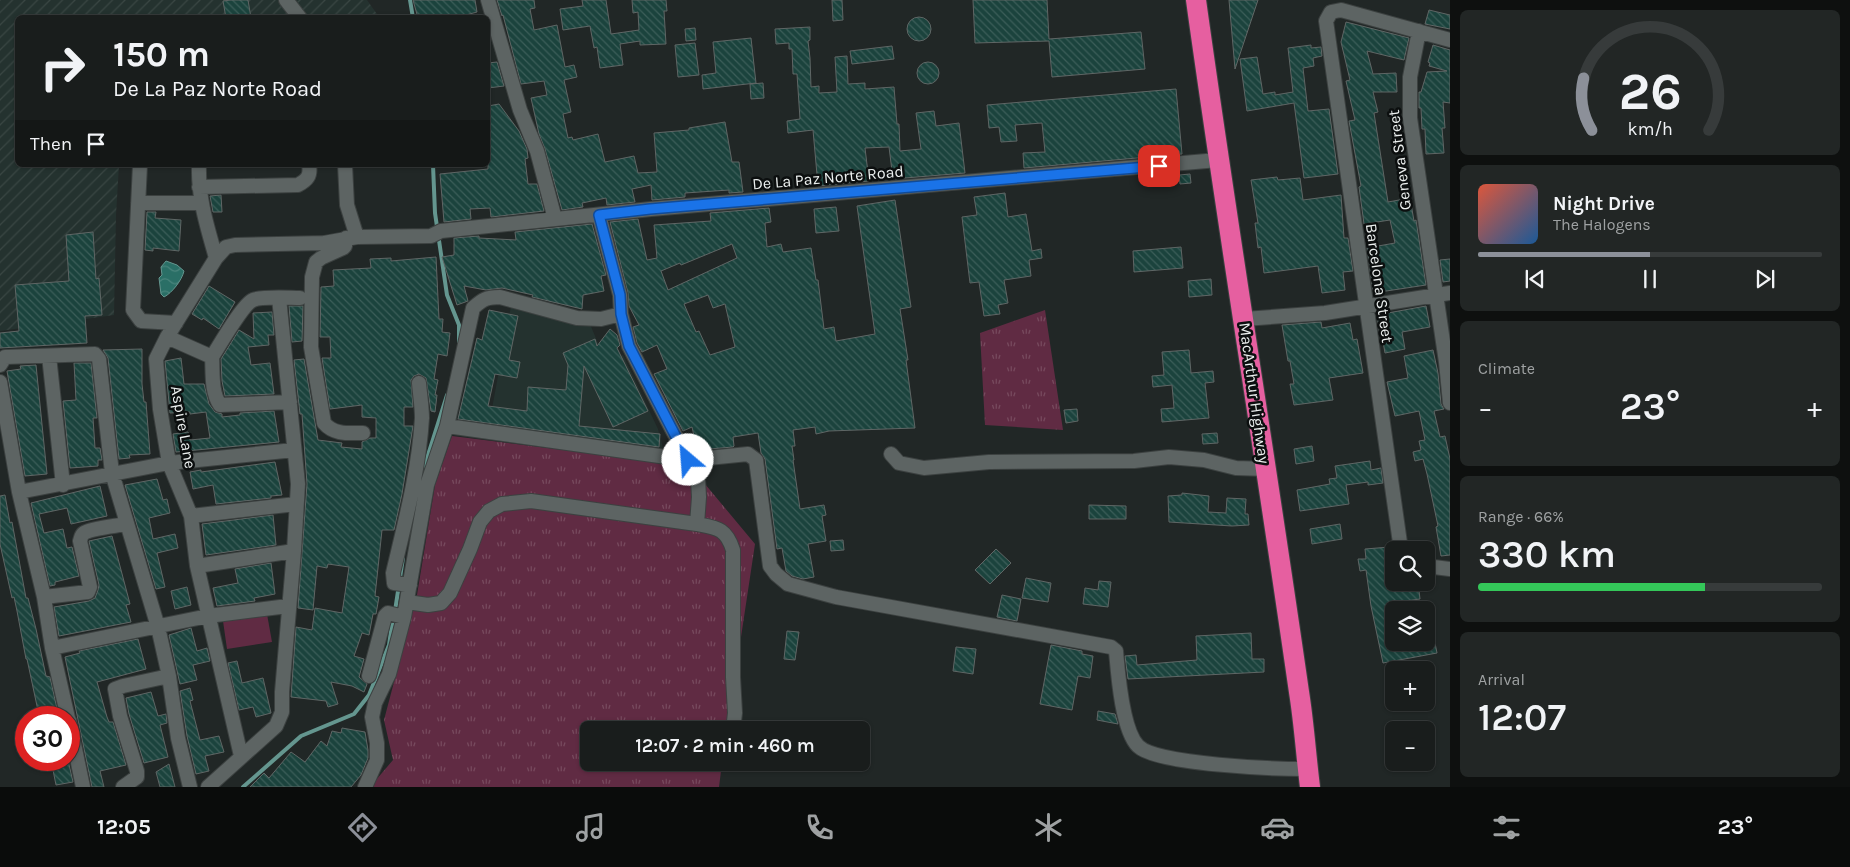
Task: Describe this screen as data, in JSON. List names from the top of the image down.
{
  "streets": {
    "highway": ["MacArthur Highway"],
    "street": [
      "Geneva Street",
      "De La Paz Norte Road",
      "Barcelona Street",
      "Aspire Lane"
    ]
  },
  "crossings": [
    ["Geneva Street", "Barcelona Street"],
    ["De La Paz Norte Road", "MacArthur Highway"],
    ["De La Paz Norte Road", "Aspire Lane"]
  ],
  "page": {
    "turn": ["150 m", "De La Paz Norte Road"],
    "then": "Then",
    "song": ["Night Drive", "The Halogens"],
    "tile": [
      "Climate",
      ["Range · 66%", "330 km"],
      ["Arrival", "12:07"]
    ],
    "heat": ["−", "23°", "+"],
    "map_buttons": ["+", "−"],
    "limit": "30",
    "trip": "12:07 · 2 min · 460 m",
    "tabs": ["12:05", "23°"],
    "gauge": ["26", "km/h"]
  }
}
